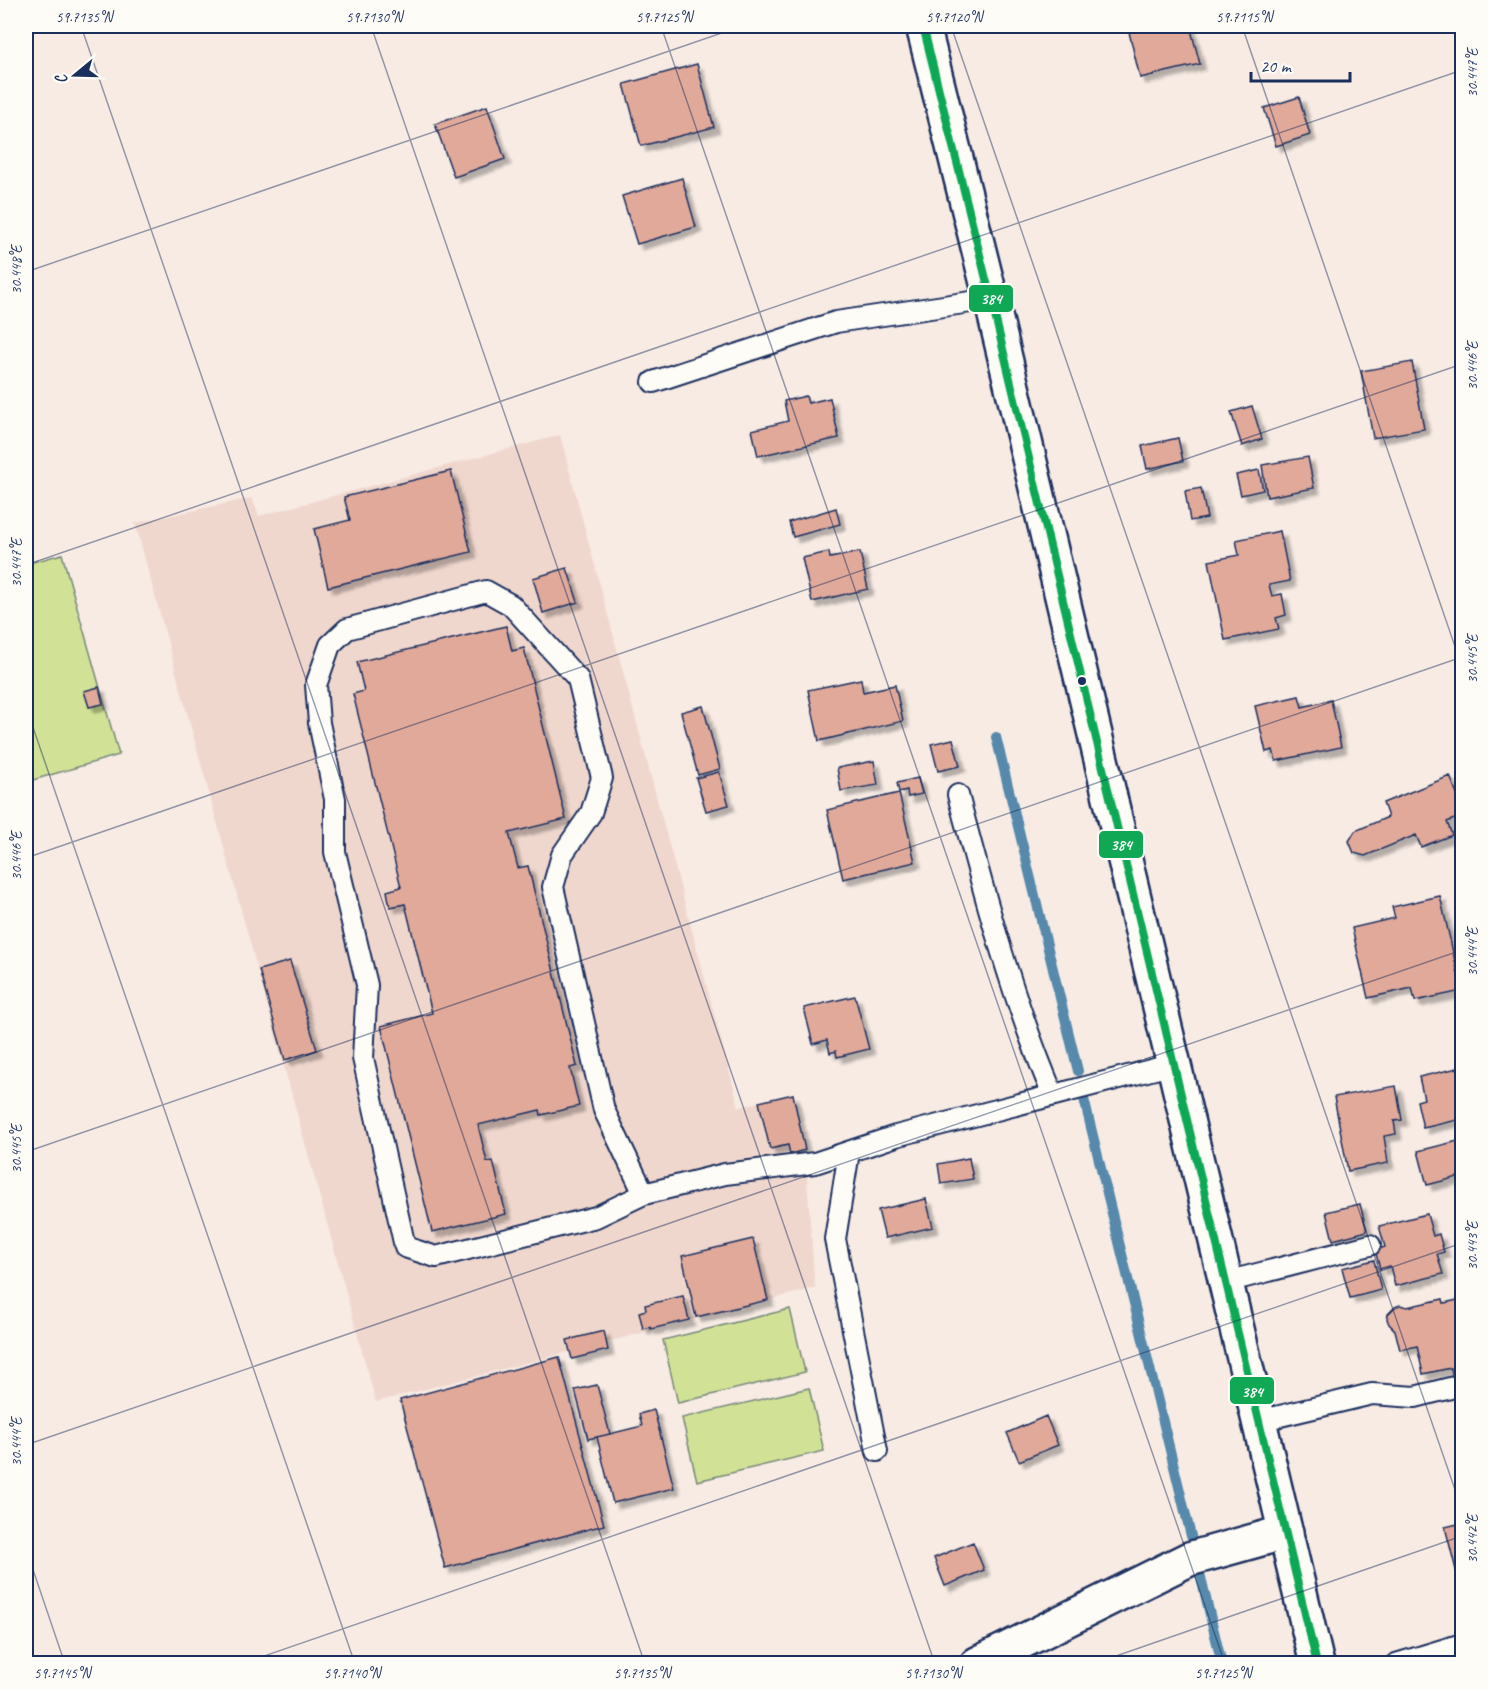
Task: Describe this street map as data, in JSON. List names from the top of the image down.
{
  "lines": ["transit line 384"],
  "scale_bar": "20 m",
  "north": "left",
  "coordinates": [
    "59.7135°N",
    "59.7130°N",
    "59.7125°N",
    "59.7120°N",
    "59.7115°N",
    "30.447°E",
    "30.448°E",
    "30.446°E",
    "30.445°E",
    "30.444°E",
    "30.443°E",
    "30.442°E",
    "59.7145°N",
    "59.7140°N"
  ]
}
